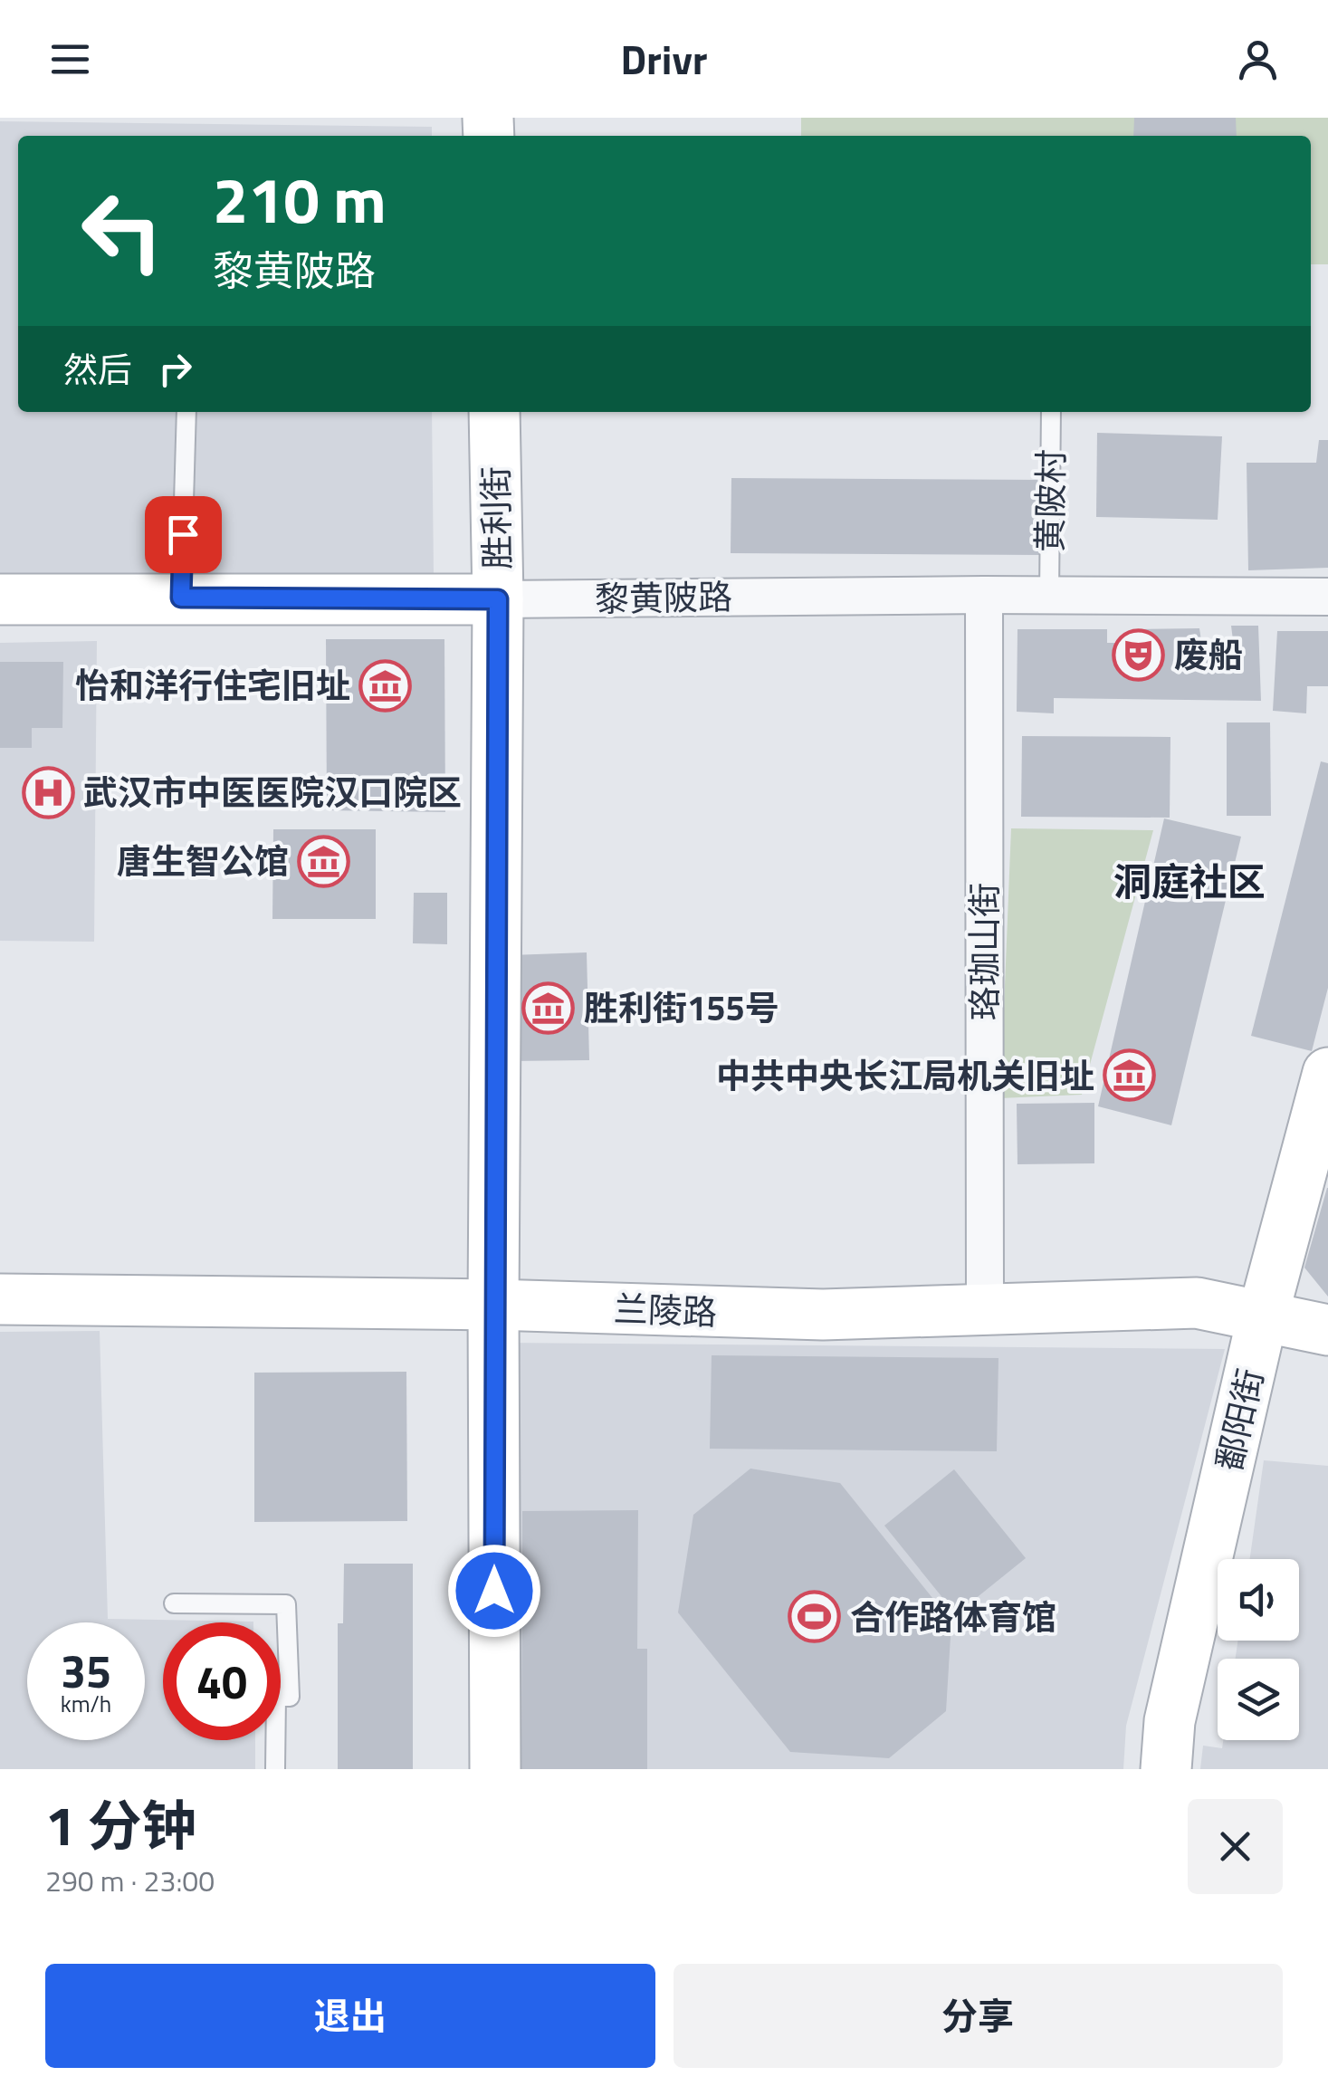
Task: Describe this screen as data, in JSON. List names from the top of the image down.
{
  "streets": {
    "street": [
      "胜利街",
      "黎黄陂路",
      "珞珈山街",
      "兰陵路",
      "鄱阳街"
    ],
    "lane": ["黄陂村"]
  },
  "crossings": [
    ["黄陂村", "黎黄陂路"],
    ["胜利街", "黎黄陂路"],
    ["胜利街", "兰陵路"],
    ["黎黄陂路", "珞珈山街"],
    ["珞珈山街", "兰陵路"],
    ["兰陵路", "鄱阳街"]
  ],
  "districts": ["洞庭社区"],
  "places": {
    "theatre": ["废船"],
    "museum": [
      "怡和洋行住宅旧址",
      "唐生智公馆",
      "胜利街155号",
      "中共中央长江局机关旧址"
    ],
    "hospital": ["武汉市中医医院汉口院区"],
    "sports": ["合作路体育馆"]
  },
  "page": {
    "header": "Drivr",
    "turn": ["210 m", "黎黄陂路"],
    "then": "然后",
    "speed": "35 km/h",
    "limit": "40",
    "heading": ["1 分钟", "290 m · 23:00"],
    "buttons": ["退出", "分享"]
  }
}
